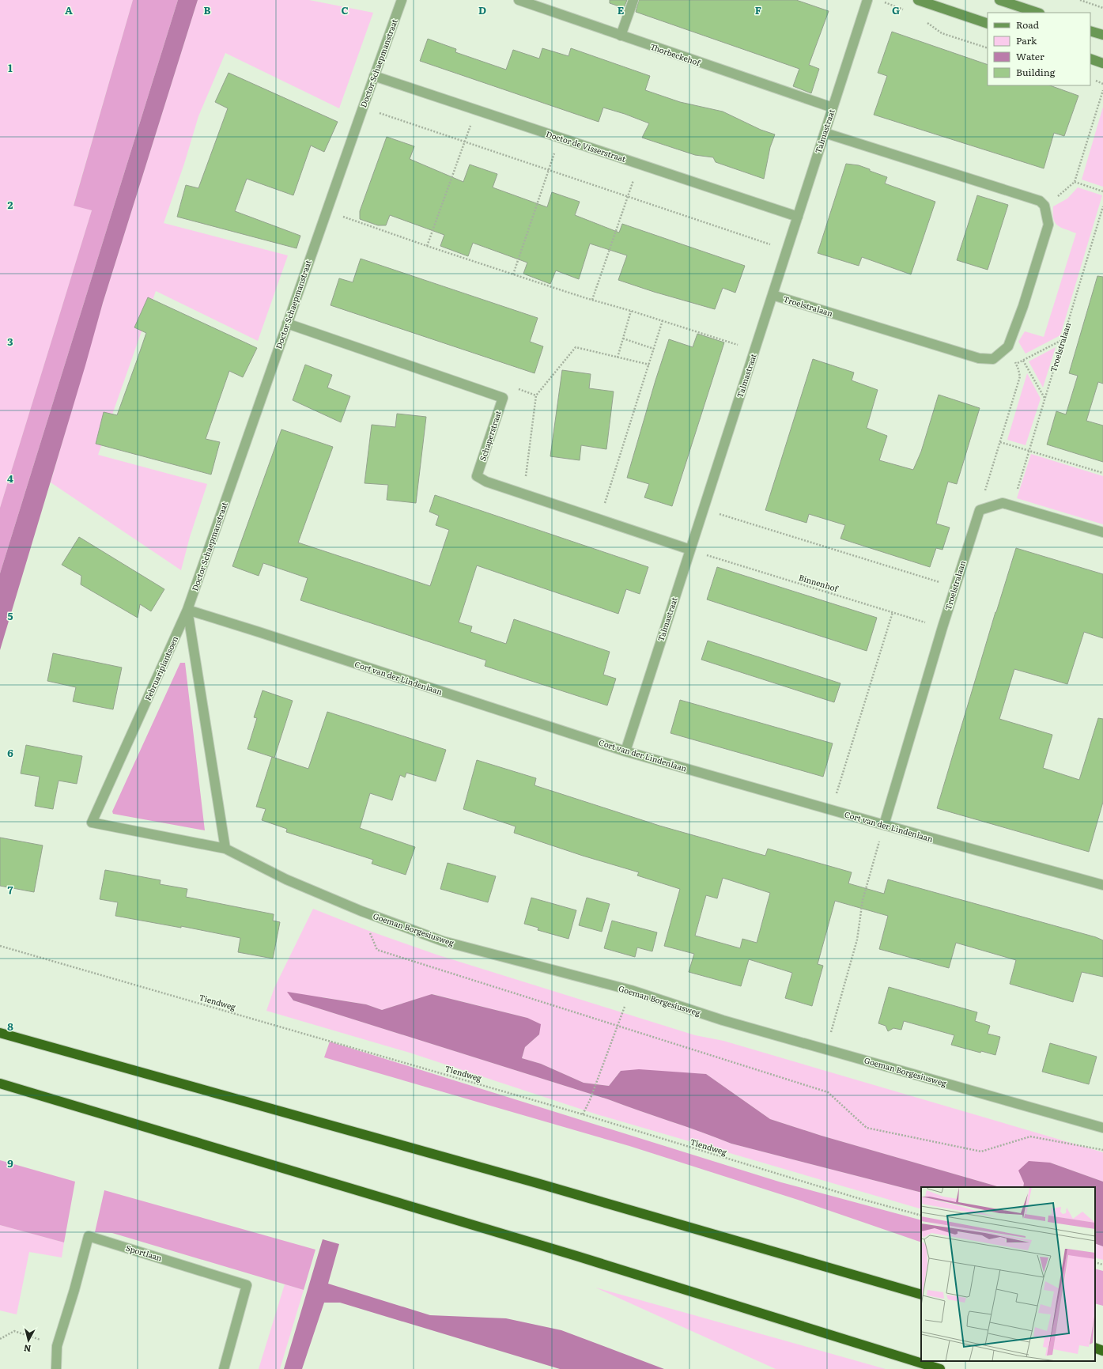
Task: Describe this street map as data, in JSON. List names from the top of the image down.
{
  "streets": {
    "street": [
      "Thorbeckehof",
      "Doctor Schaepmanstraat",
      "Talmastraat",
      "Doctor de Visserstraat",
      "Troelstralaan",
      "Schaperstraat",
      "Februariplantsoen",
      "Cort van der Lindenlaan",
      "Goeman Borgesiusweg",
      "Sportlaan"
    ],
    "path": ["Binnenhof", "Tiendweg"]
  },
  "crossings": [
    ["Thorbeckehof", "Talmastraat"],
    ["Doctor Schaepmanstraat", "Doctor de Visserstraat"],
    ["Doctor Schaepmanstraat", "Schaperstraat"],
    ["Doctor Schaepmanstraat", "Februariplantsoen"],
    ["Doctor Schaepmanstraat", "Cort van der Lindenlaan"],
    ["Talmastraat", "Doctor de Visserstraat"],
    ["Talmastraat", "Troelstralaan"],
    ["Talmastraat", "Schaperstraat"],
    ["Talmastraat", "Binnenhof"],
    ["Talmastraat", "Cort van der Lindenlaan"],
    ["Troelstralaan", "Binnenhof"],
    ["Troelstralaan", "Cort van der Lindenlaan"],
    ["Schaperstraat", "Binnenhof"],
    ["Februariplantsoen", "Cort van der Lindenlaan"],
    ["Februariplantsoen", "Goeman Borgesiusweg"]
  ],
  "legend": [
    "Road",
    "Park",
    "Water",
    "Building"
  ],
  "north": "bottom",
  "grid": {
    "columns": [
      "A",
      "B",
      "C",
      "D",
      "E",
      "F",
      "G"
    ],
    "rows": [
      "1",
      "2",
      "3",
      "4",
      "5",
      "6",
      "7",
      "8",
      "9"
    ]
  }
}
